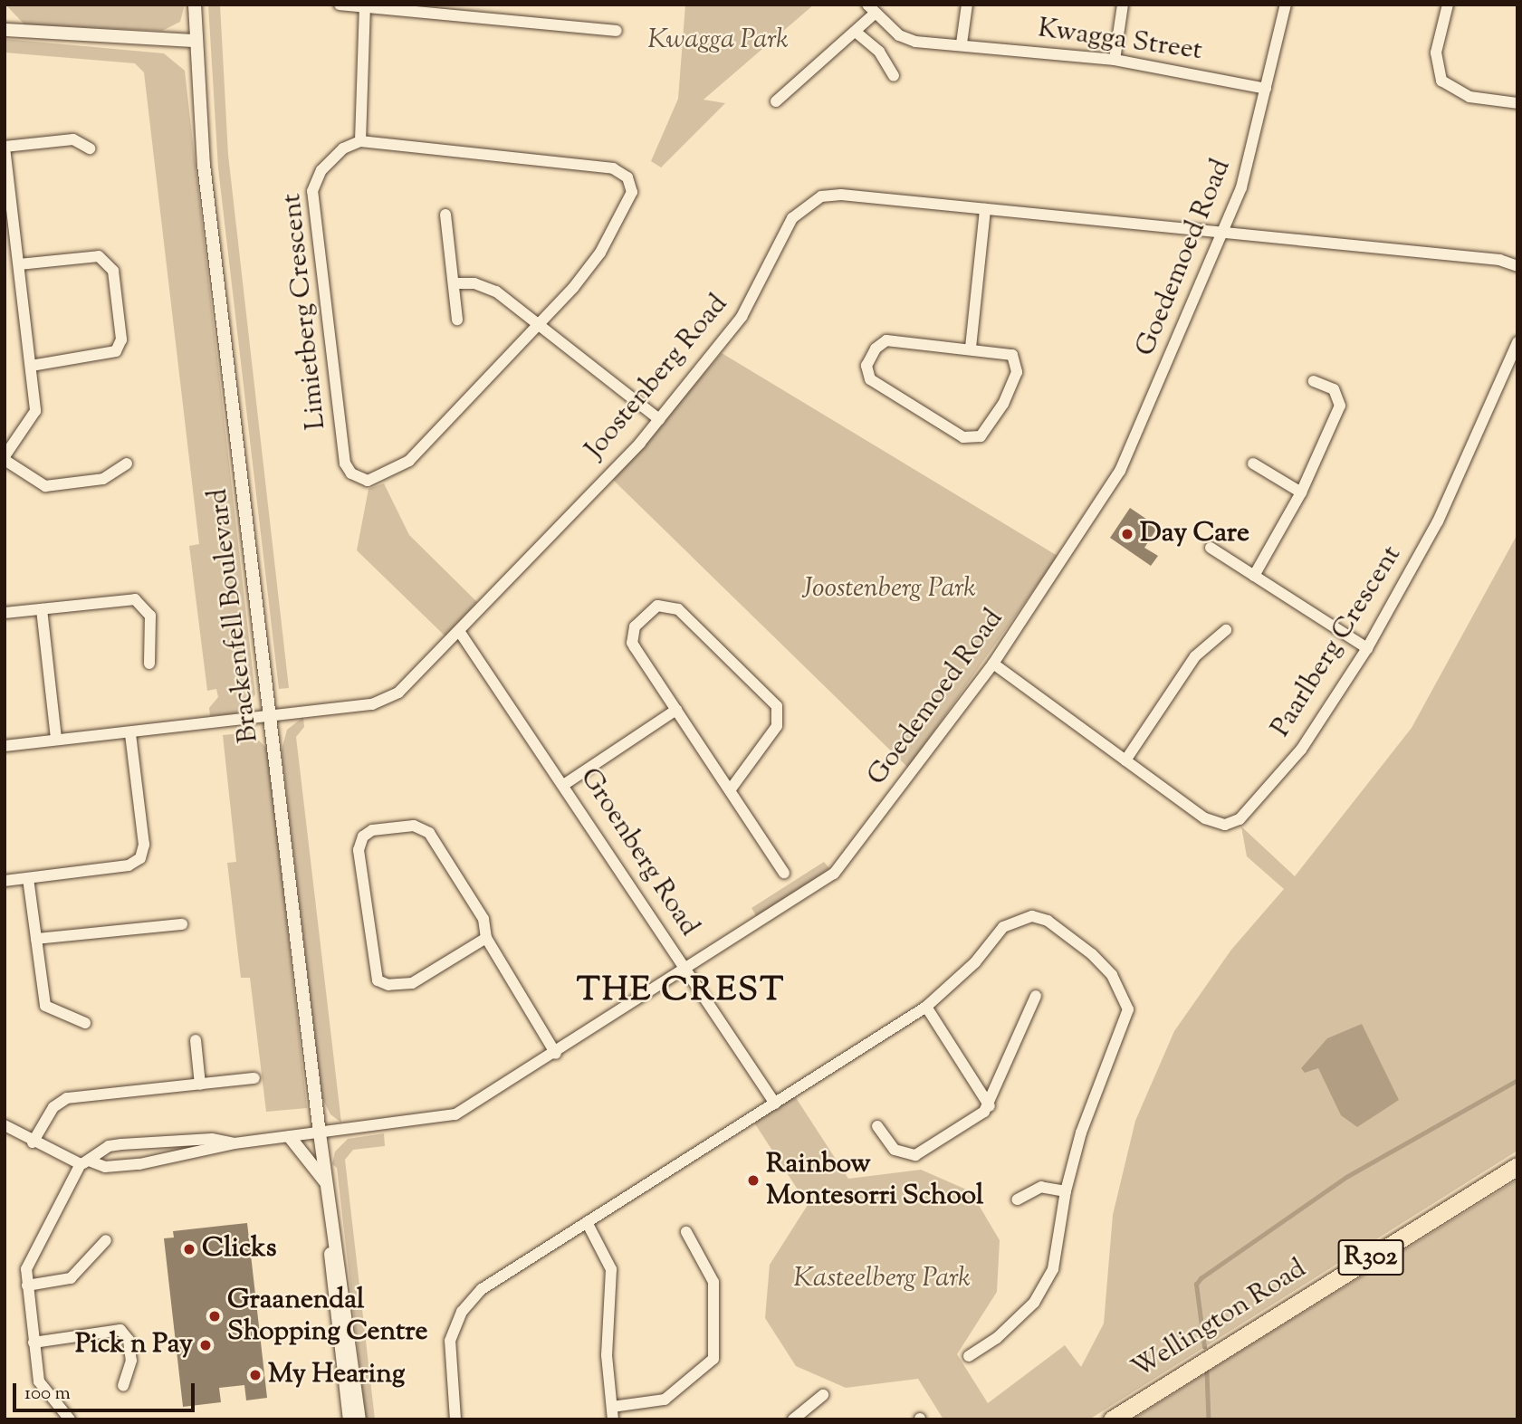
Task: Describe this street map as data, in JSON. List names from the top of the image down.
{
  "streets": {
    "main road": ["R302", "Wellington Road"],
    "street": [
      "Kwagga Street",
      "Goedemoed Road",
      "Limietberg Crescent",
      "Joostenberg Road",
      "Brackenfell Boulevard",
      "Paarlberg Crescent",
      "Groenberg Road"
    ]
  },
  "crossings": [
    ["Kwagga Street", "Goedemoed Road"],
    ["Goedemoed Road", "Joostenberg Road"],
    ["Goedemoed Road", "Brackenfell Boulevard"],
    ["Goedemoed Road", "Paarlberg Crescent"],
    ["Goedemoed Road", "Groenberg Road"],
    ["Joostenberg Road", "Brackenfell Boulevard"],
    ["Joostenberg Road", "Groenberg Road"]
  ],
  "districts": ["THE CREST"],
  "parks": ["Kwagga Park", "Joostenberg Park", "Kasteelberg Park"],
  "places": [
    "Day Care",
    "Rainbow Montesorri School",
    "Clicks",
    "Graanendal Shopping Centre",
    "Pick n Pay",
    "My Hearing"
  ],
  "scale_bar": "100 m"
}
